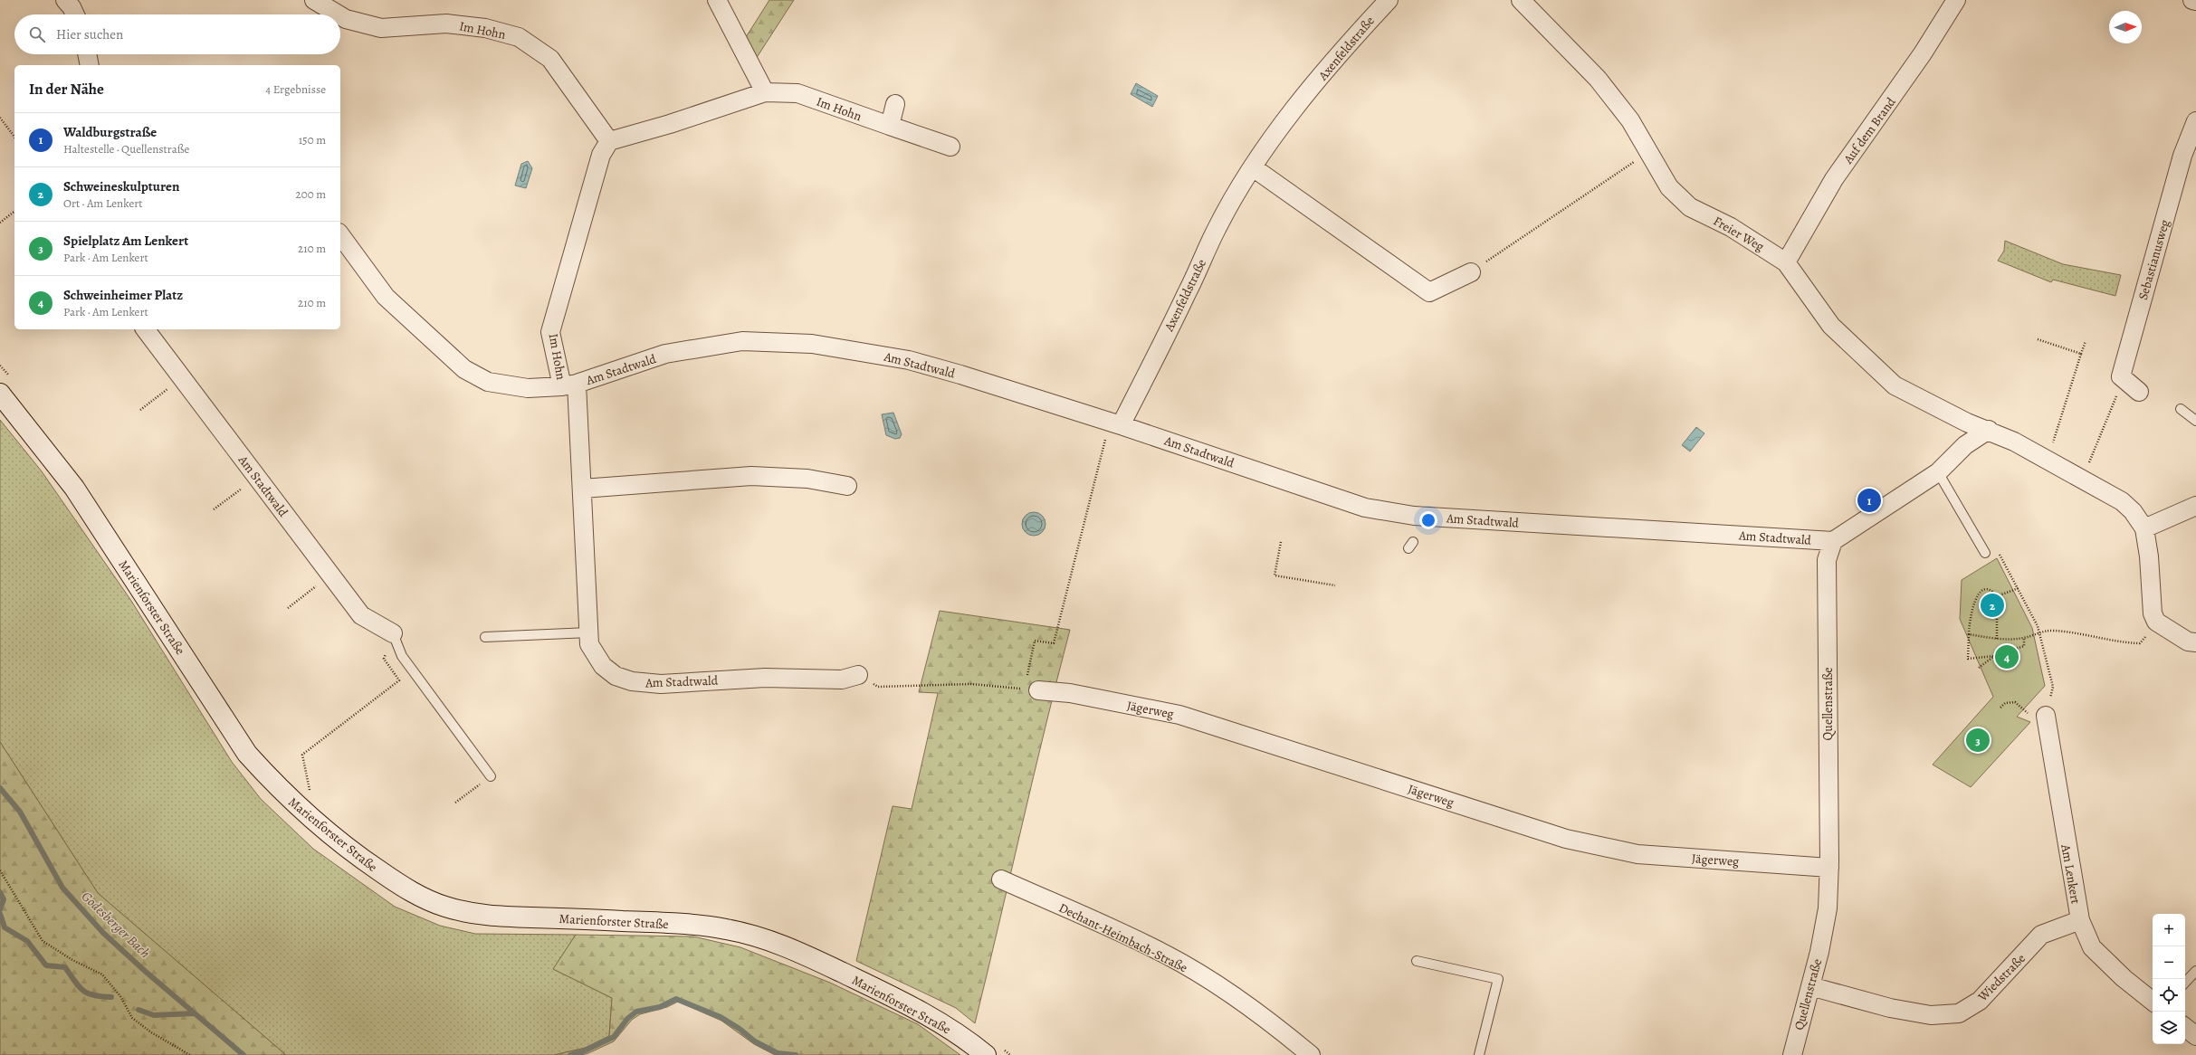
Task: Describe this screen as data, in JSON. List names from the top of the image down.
{
  "streets": {
    "main road": ["Marienforster Straße"],
    "street": [
      "Im Hohn",
      "Axenfeldstraße",
      "Auf dem Brand",
      "Freier Weg",
      "Sebastianusweg",
      "Am Stadtwald",
      "Quellenstraße",
      "Jägerweg",
      "Am Lenkert",
      "Dechant-Heimbach-Straße",
      "Wiedstraße"
    ]
  },
  "crossings": [
    ["Im Hohn", "Am Stadtwald"],
    ["Axenfeldstraße", "Am Stadtwald"],
    ["Auf dem Brand", "Freier Weg"],
    ["Am Stadtwald", "Quellenstraße"],
    ["Quellenstraße", "Jägerweg"],
    ["Quellenstraße", "Wiedstraße"],
    ["Am Lenkert", "Wiedstraße"]
  ],
  "water": ["Godesberger Bach"],
  "north": "right",
  "page": {
    "search": "Hier suchen",
    "heading": ["In der Nähe", "4 Ergebnisse"],
    "list": [
      {
        "mark": "1",
        "name": "Waldburgstraße",
        "note": "Haltestelle · Quellenstraße",
        "value": "150 m"
      },
      {
        "mark": "2",
        "name": "Schweineskulpturen",
        "note": "Ort · Am Lenkert",
        "value": "200 m"
      },
      {
        "mark": "3",
        "name": "Spielplatz Am Lenkert",
        "note": "Park · Am Lenkert",
        "value": "210 m"
      },
      {
        "mark": "4",
        "name": "Schweinheimer Platz",
        "note": "Park · Am Lenkert",
        "value": "210 m"
      }
    ],
    "pins": [
      "1",
      "2",
      "4",
      "3"
    ],
    "map_buttons": ["+", "−"]
  }
}
